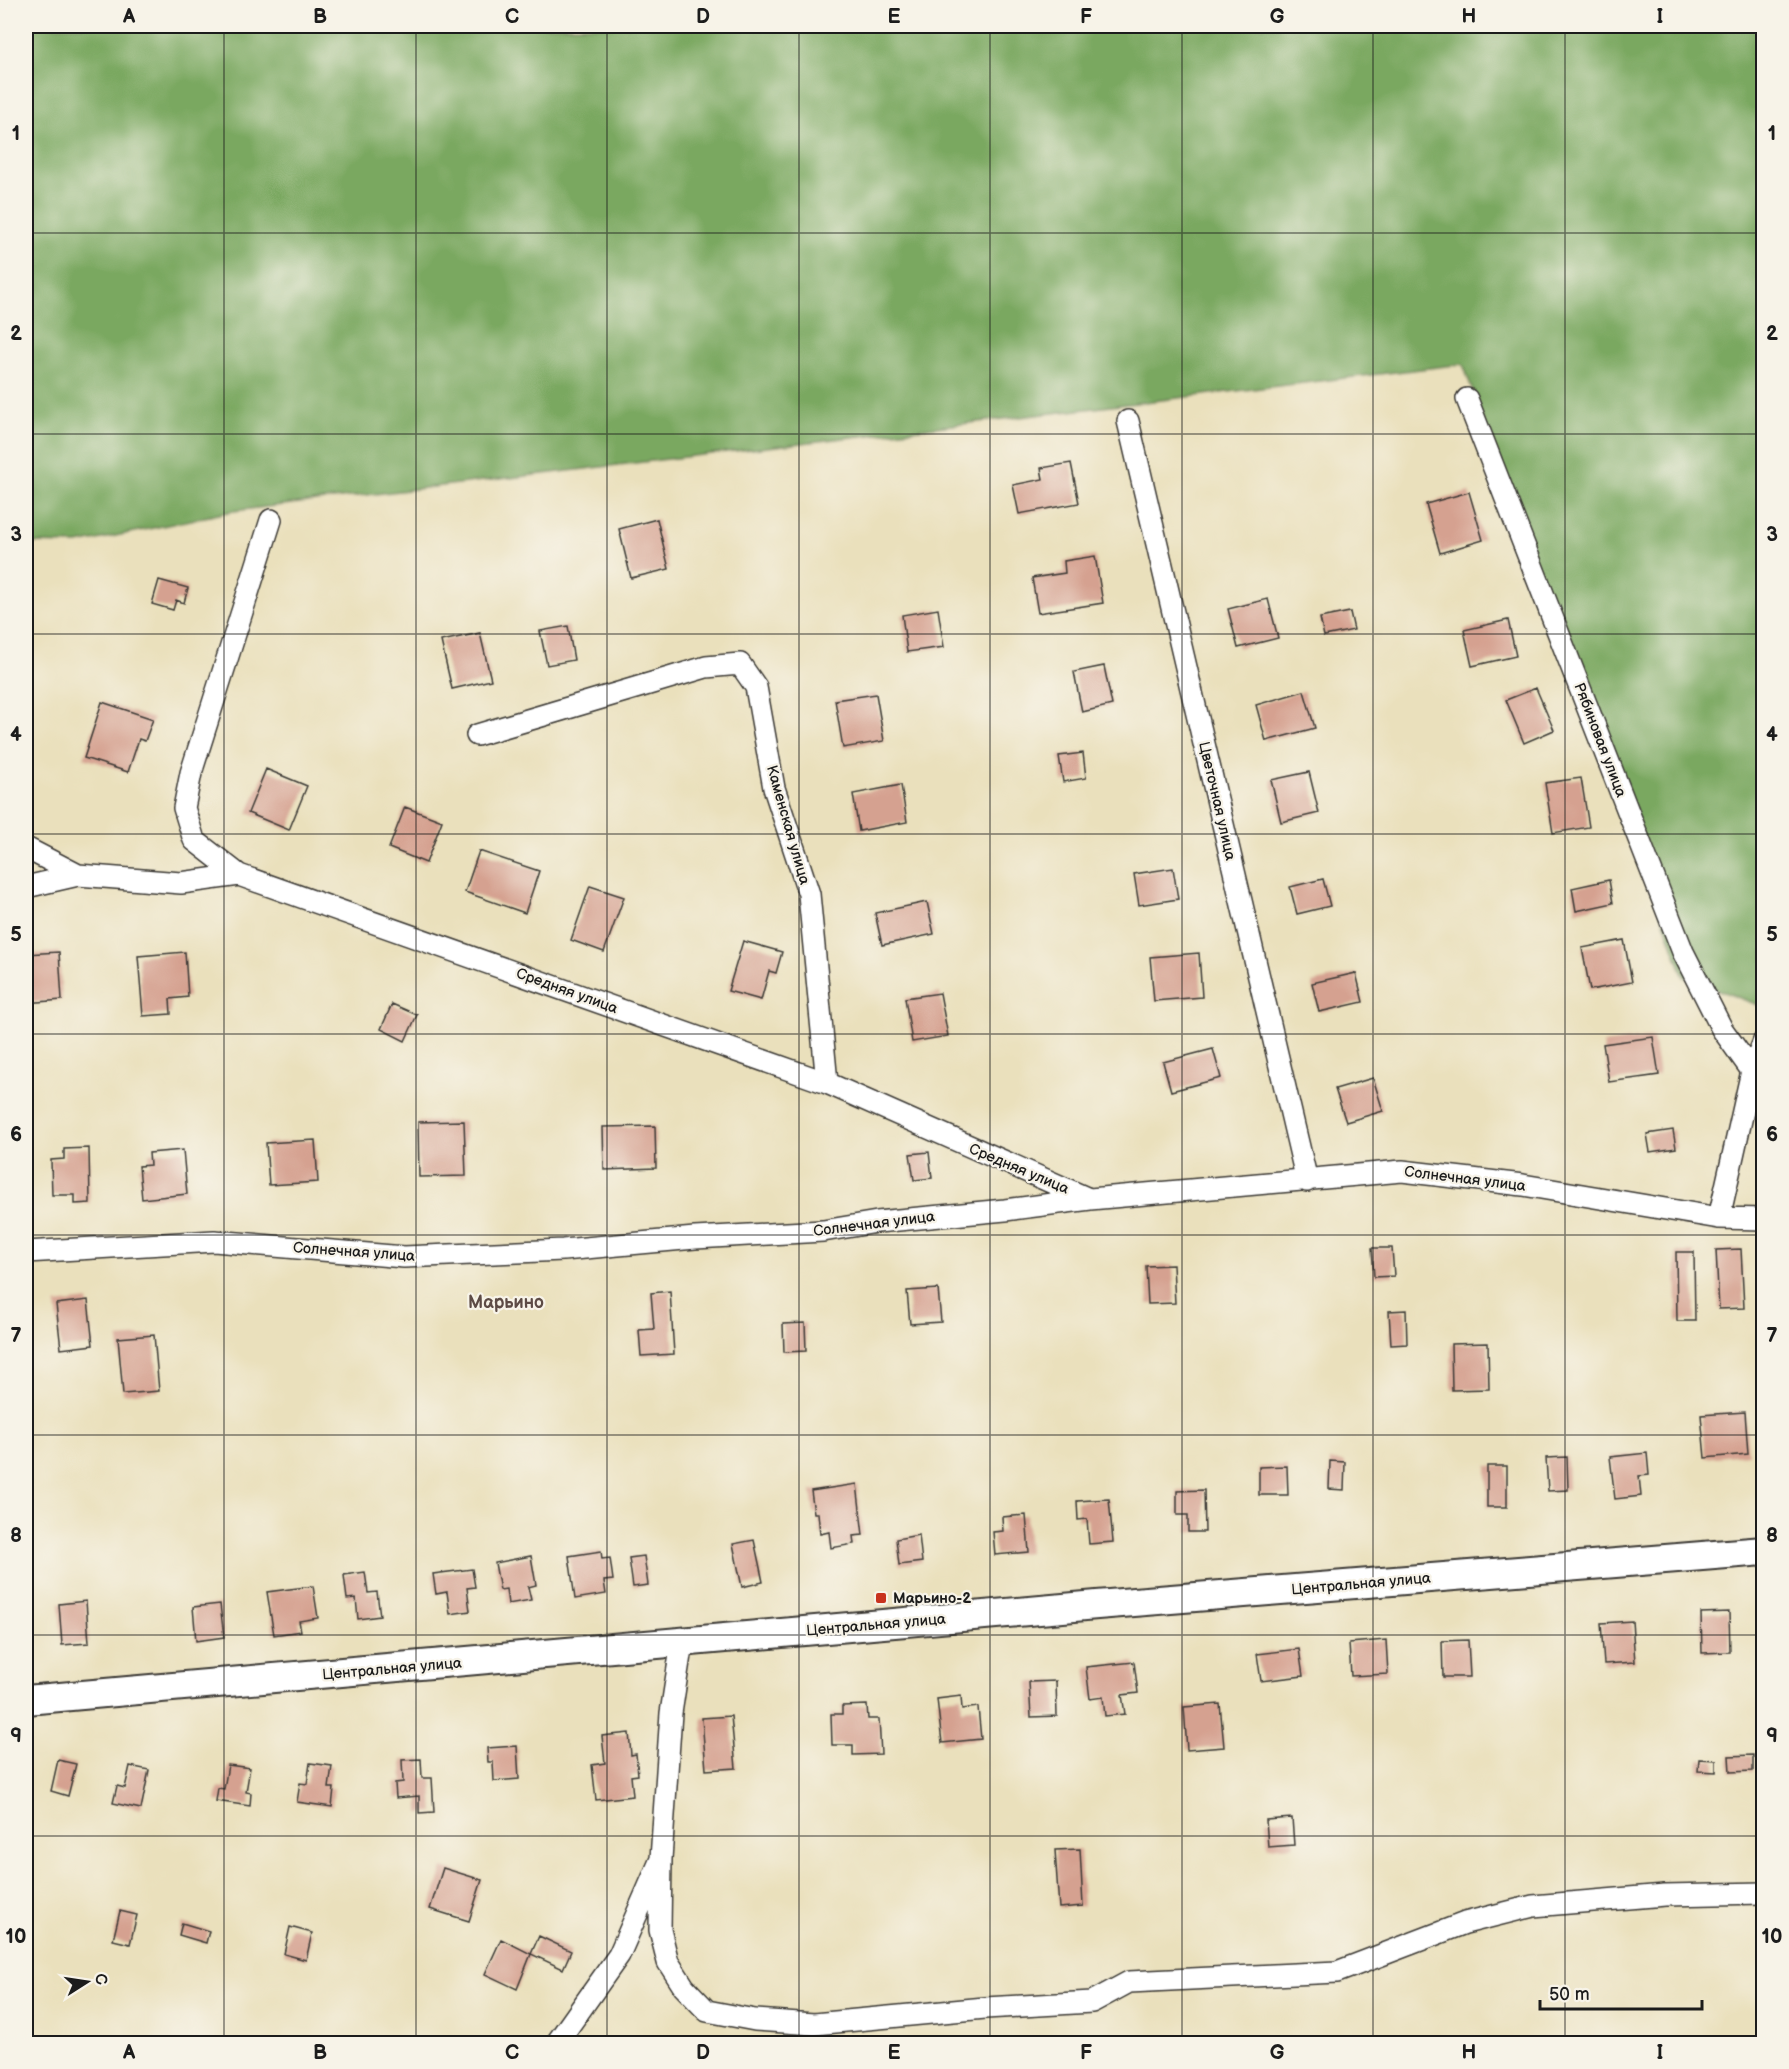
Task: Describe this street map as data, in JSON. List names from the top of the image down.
{
  "streets": {
    "main road": ["Центральная улица"],
    "street": [
      "Рябиновая улица",
      "Цветочная улица",
      "Каменская улица",
      "Средняя улица",
      "Солнечная улица"
    ]
  },
  "crossings": [
    ["Цветочная улица", "Солнечная улица"],
    ["Каменская улица", "Средняя улица"],
    ["Средняя улица", "Солнечная улица"]
  ],
  "districts": ["Марьино"],
  "places": {
    "transit": ["Марьино-2"]
  },
  "scale_bar": "50 m",
  "north": "right",
  "grid": {
    "columns": [
      "A",
      "B",
      "C",
      "D",
      "E",
      "F",
      "G",
      "H",
      "I"
    ],
    "rows": [
      "1",
      "2",
      "3",
      "4",
      "5",
      "6",
      "7",
      "8",
      "9",
      "10"
    ]
  }
}
